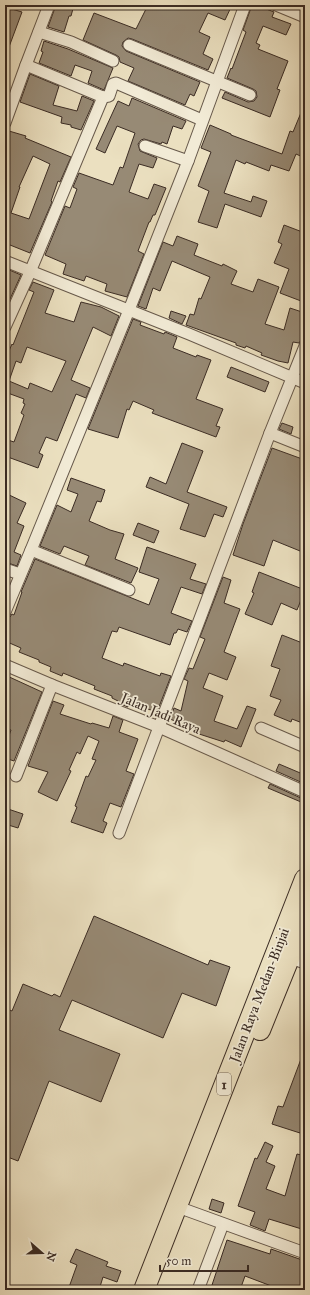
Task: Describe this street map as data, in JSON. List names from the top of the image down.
{
  "streets": {
    "highway": ["Jalan Raya Medan-Binjai", "1"],
    "street": ["Jalan Jadi Raya"]
  },
  "scale_bar": "50 m",
  "north": "right"
}
